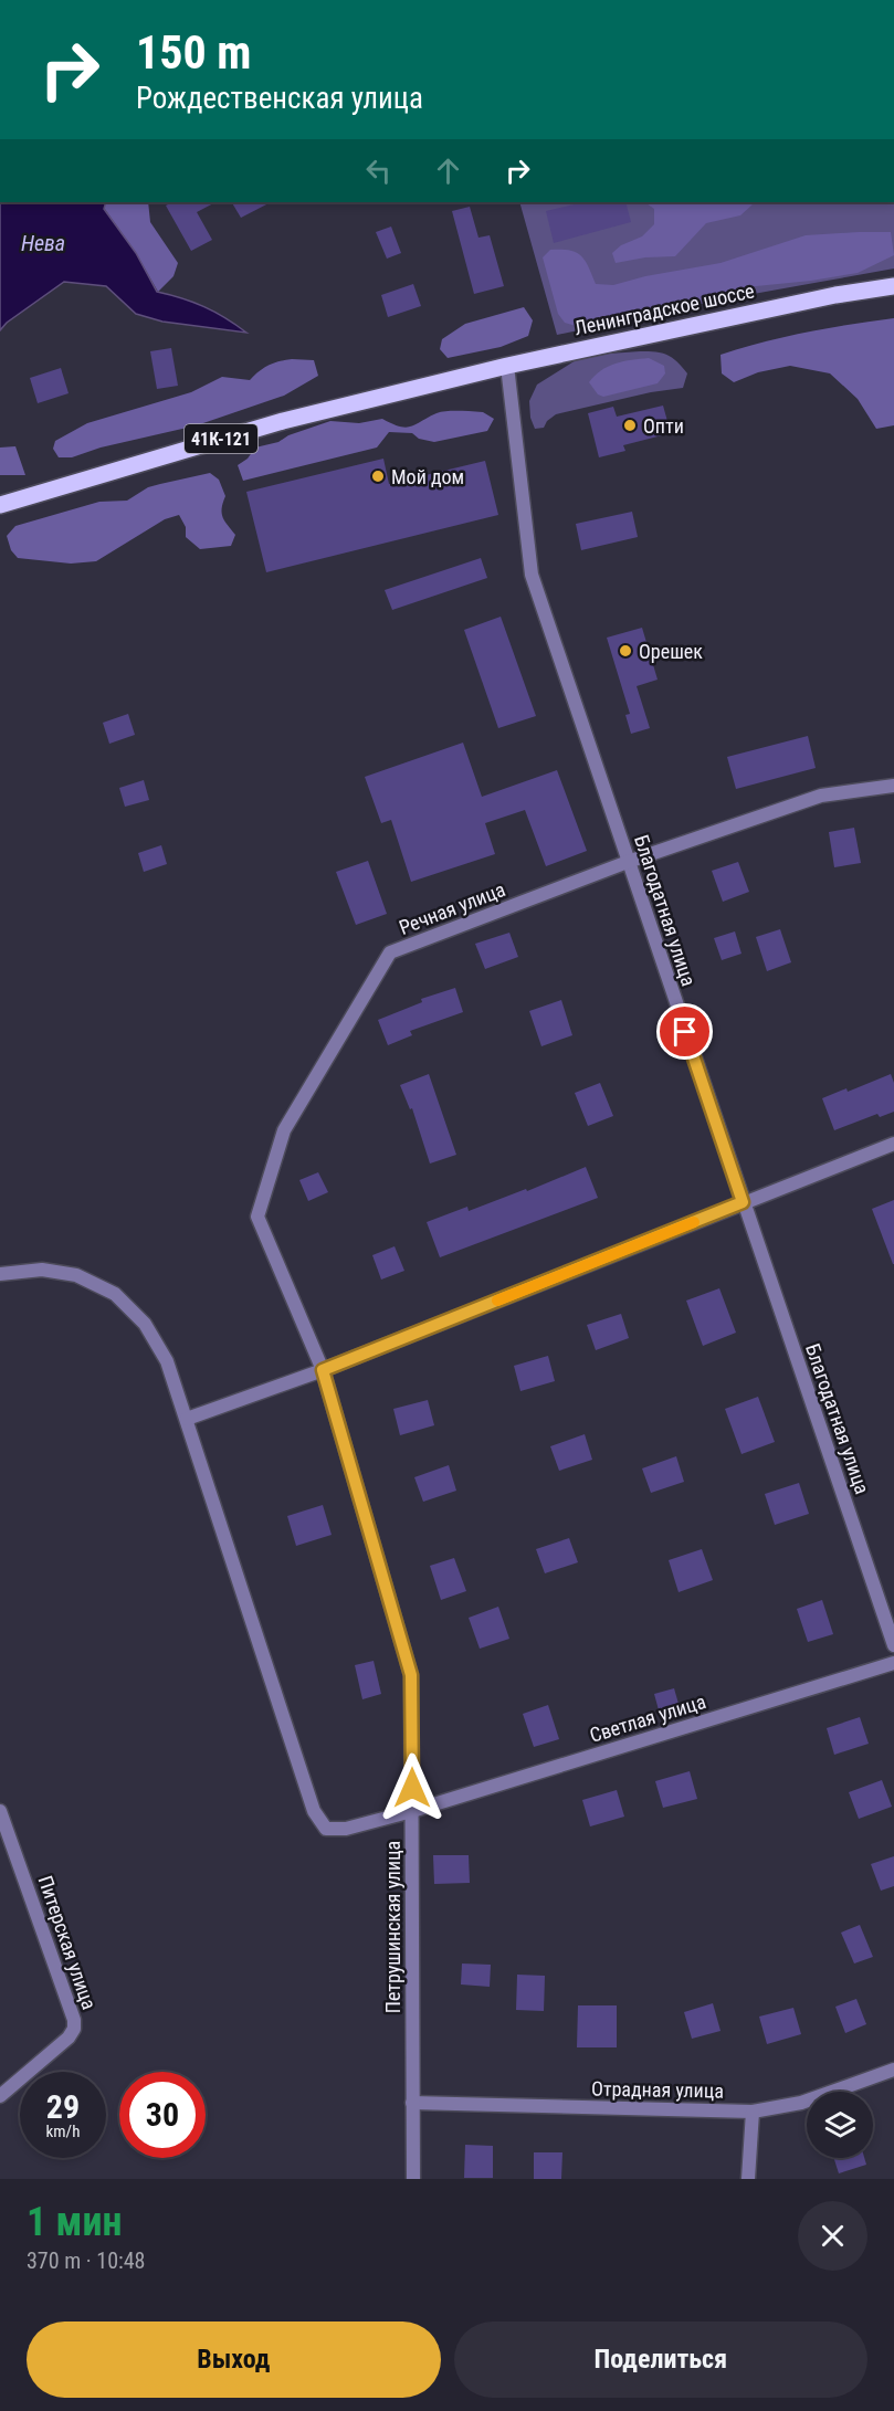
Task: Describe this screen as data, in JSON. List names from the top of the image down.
{
  "streets": {
    "main road": ["Ленинградское шоссе", "41К-121"],
    "street": [
      "Речная улица",
      "Благодатная улица",
      "Светлая улица",
      "Петрушинская улица",
      "Питерская улица",
      "Отрадная улица"
    ]
  },
  "crossings": [
    ["Ленинградское шоссе", "Благодатная улица"],
    ["Речная улица", "Благодатная улица"],
    ["Речная улица", "Петрушинская улица"],
    ["Светлая улица", "Петрушинская улица"],
    ["Петрушинская улица", "Отрадная улица"]
  ],
  "water": ["Нева"],
  "places": ["Опти", "Мой дом", "Орешек"],
  "page": {
    "turn": ["150 m", "Рождественская улица"],
    "speed": "29 km/h",
    "limit": "30",
    "heading": ["1 мин", "370 m · 10:48"],
    "buttons": ["Выход", "Поделиться"]
  }
}
